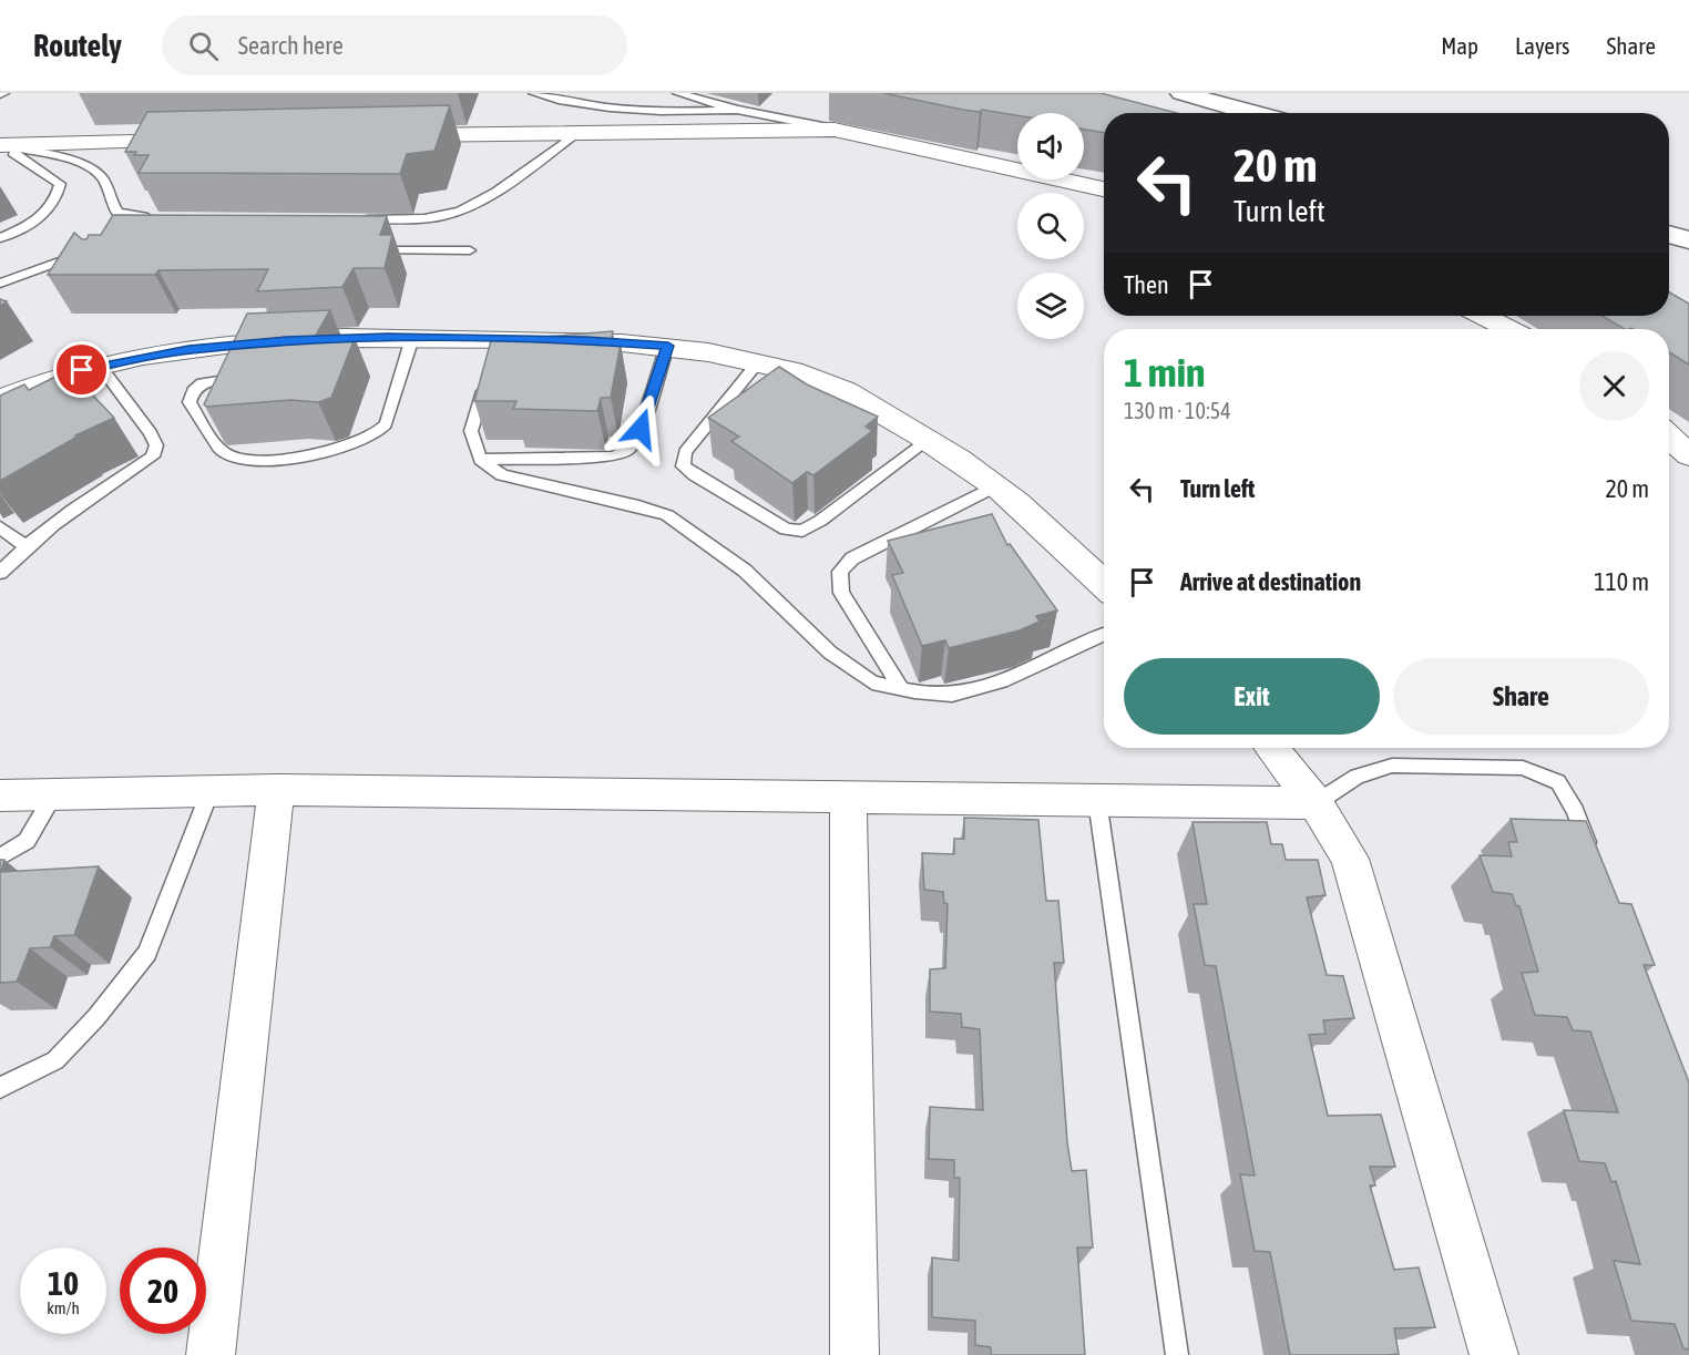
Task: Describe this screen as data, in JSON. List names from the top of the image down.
{
  "page": {
    "header": "Routely",
    "search": "Search here",
    "nav": ["Map", "Layers", "Share"],
    "turn": ["20 m", "Turn left"],
    "then": "Then",
    "heading": ["1 min", "130 m · 10:54"],
    "list": [
      {
        "name": "Turn left",
        "value": "20 m"
      },
      {
        "name": "Arrive at destination",
        "value": "110 m"
      }
    ],
    "buttons": ["Exit", "Share"],
    "speed": "10 km/h",
    "limit": "20"
  }
}
